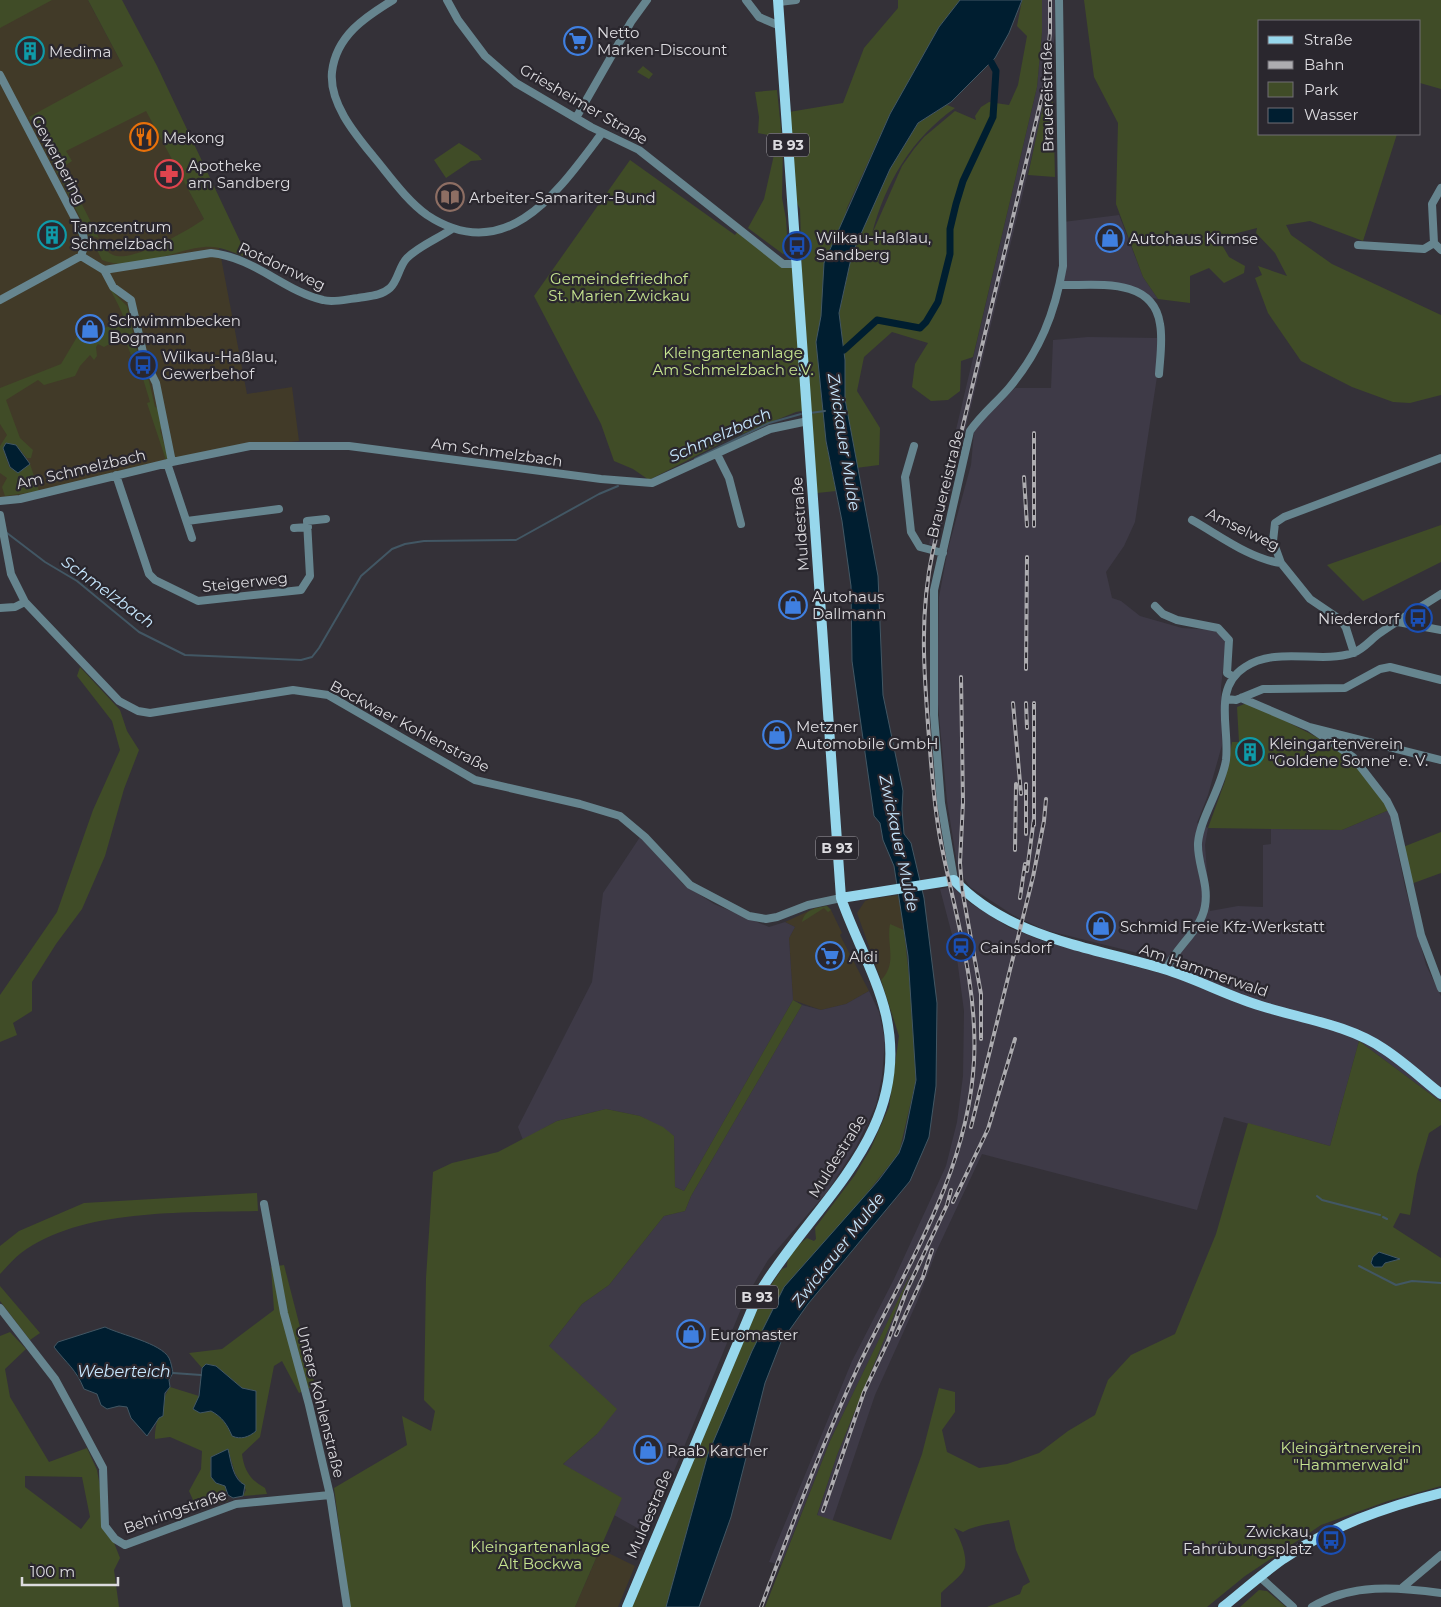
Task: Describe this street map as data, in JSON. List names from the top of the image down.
{
  "streets": {
    "main road": ["B 93", "Muldestraße", "Am Hammerwald"],
    "street": [
      "Brauereistraße",
      "Griesheimer Straße",
      "Gewerbering",
      "Rotdornweg",
      "Am Schmelzbach",
      "Amselweg",
      "Steigerweg",
      "Bockwaer Kohlenstraße",
      "Untere Kohlenstraße",
      "Behringstraße"
    ]
  },
  "crossings": [
    ["Brauereistraße", "Am Hammerwald"],
    ["Griesheimer Straße", "B 93"],
    ["Griesheimer Straße", "Muldestraße"],
    ["B 93", "Muldestraße"],
    ["Gewerbering", "Am Schmelzbach"],
    ["Rotdornweg", "Am Schmelzbach"],
    ["Am Schmelzbach", "Muldestraße"],
    ["Am Schmelzbach", "Steigerweg"],
    ["Muldestraße", "Bockwaer Kohlenstraße"],
    ["Untere Kohlenstraße", "Behringstraße"]
  ],
  "water": ["Schmelzbach", "Zwickauer Mulde", "Weberteich"],
  "parks": [
    "Gemeindefriedhof St. Marien Zwickau",
    "Kleingartenanlage Am Schmelzbach e.V.",
    "Kleingärtnerverein \"Hammerwald\"",
    "Kleingartenanlage Alt Bockwa"
  ],
  "places": {
    "supermarket": ["Netto Marken-Discount", "Aldi"],
    "building": ["Medima", "Tanzcentrum Schmelzbach", "Kleingartenverein \"Goldene Sonne\" e. V."],
    "restaurant": ["Mekong"],
    "pharmacy": ["Apotheke am Sandberg"],
    "library": ["Arbeiter-Samariter-Bund"],
    "shop": [
      "Autohaus Kirmse",
      "Schwimmbecken Bogmann",
      "Autohaus Dallmann",
      "Metzner Automobile GmbH",
      "Schmid Freie Kfz-Werkstatt",
      "Euromaster",
      "Raab Karcher"
    ],
    "bus stop": [
      "Wilkau-Haßlau, Sandberg",
      "Wilkau-Haßlau, Gewerbehof",
      "Niederdorf",
      "Zwickau, Fahrübungsplatz"
    ],
    "station": ["Cainsdorf"]
  },
  "legend": [
    "Straße",
    "Bahn",
    "Park",
    "Wasser"
  ],
  "scale_bar": "100 m"
}
